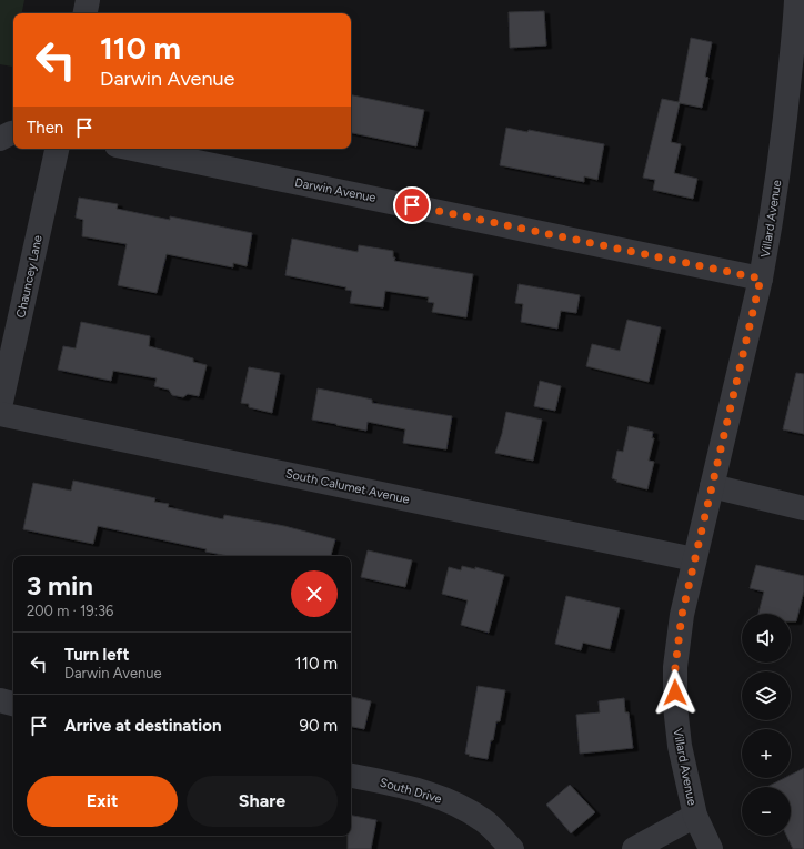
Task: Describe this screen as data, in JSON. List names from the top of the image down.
{
  "streets": {
    "street": [
      "Darwin Avenue",
      "Villard Avenue",
      "Chauncey Lane",
      "South Calumet Avenue",
      "South Drive"
    ]
  },
  "crossings": [
    ["Darwin Avenue", "Villard Avenue"],
    ["Villard Avenue", "South Calumet Avenue"]
  ],
  "page": {
    "turn": ["110 m", "Darwin Avenue"],
    "then": "Then",
    "heading": ["3 min", "200 m · 19:36"],
    "map_buttons": ["+", "−"],
    "list": [
      {
        "name": "Turn left",
        "note": "Darwin Avenue",
        "value": "110 m"
      },
      {
        "name": "Arrive at destination",
        "value": "90 m"
      }
    ],
    "buttons": ["Exit", "Share"]
  }
}
